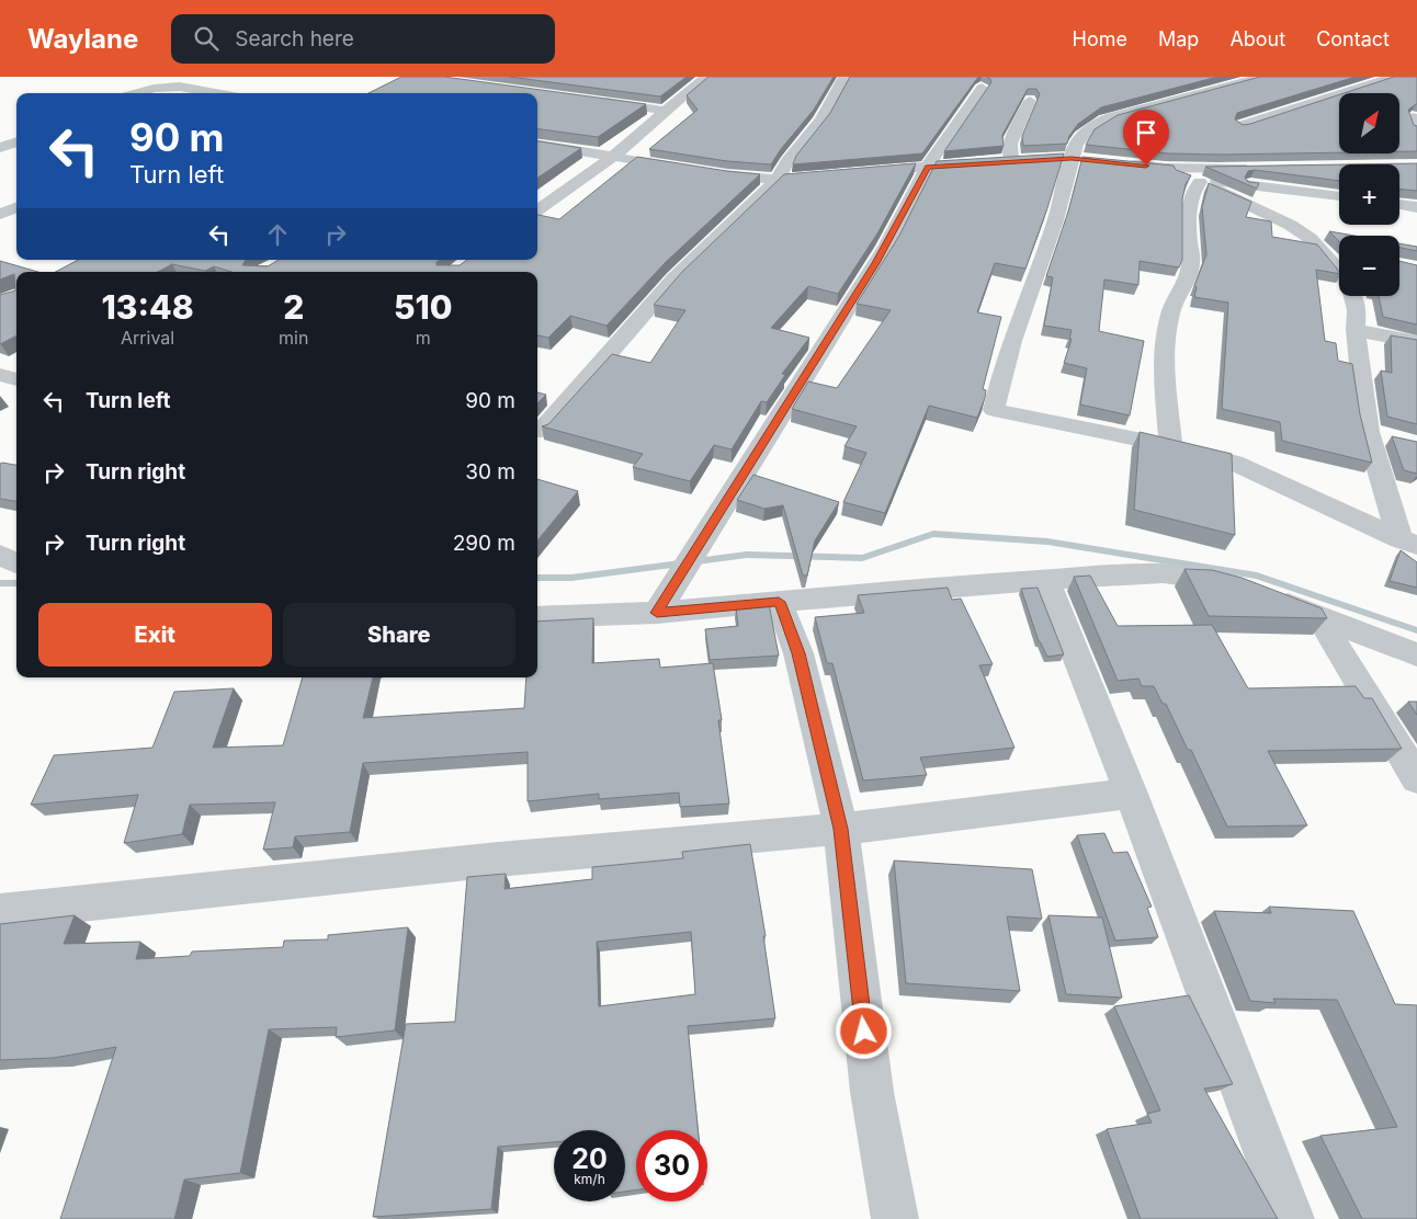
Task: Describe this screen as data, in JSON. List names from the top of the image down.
{
  "north": "top right",
  "page": {
    "header": "Waylane",
    "search": "Search here",
    "nav": [
      "Home",
      "Map",
      "About",
      "Contact"
    ],
    "map_buttons": ["+", "−"],
    "turn": ["90 m", "Turn left"],
    "eta": [
      "13:48",
      "Arrival",
      "2",
      "min",
      "510",
      "m"
    ],
    "list": [
      {
        "name": "Turn left",
        "value": "90 m"
      },
      {
        "name": "Turn right",
        "value": "30 m"
      },
      {
        "name": "Turn right",
        "value": "290 m"
      }
    ],
    "buttons": ["Exit", "Share"],
    "speed": "20 km/h",
    "limit": "30"
  }
}
